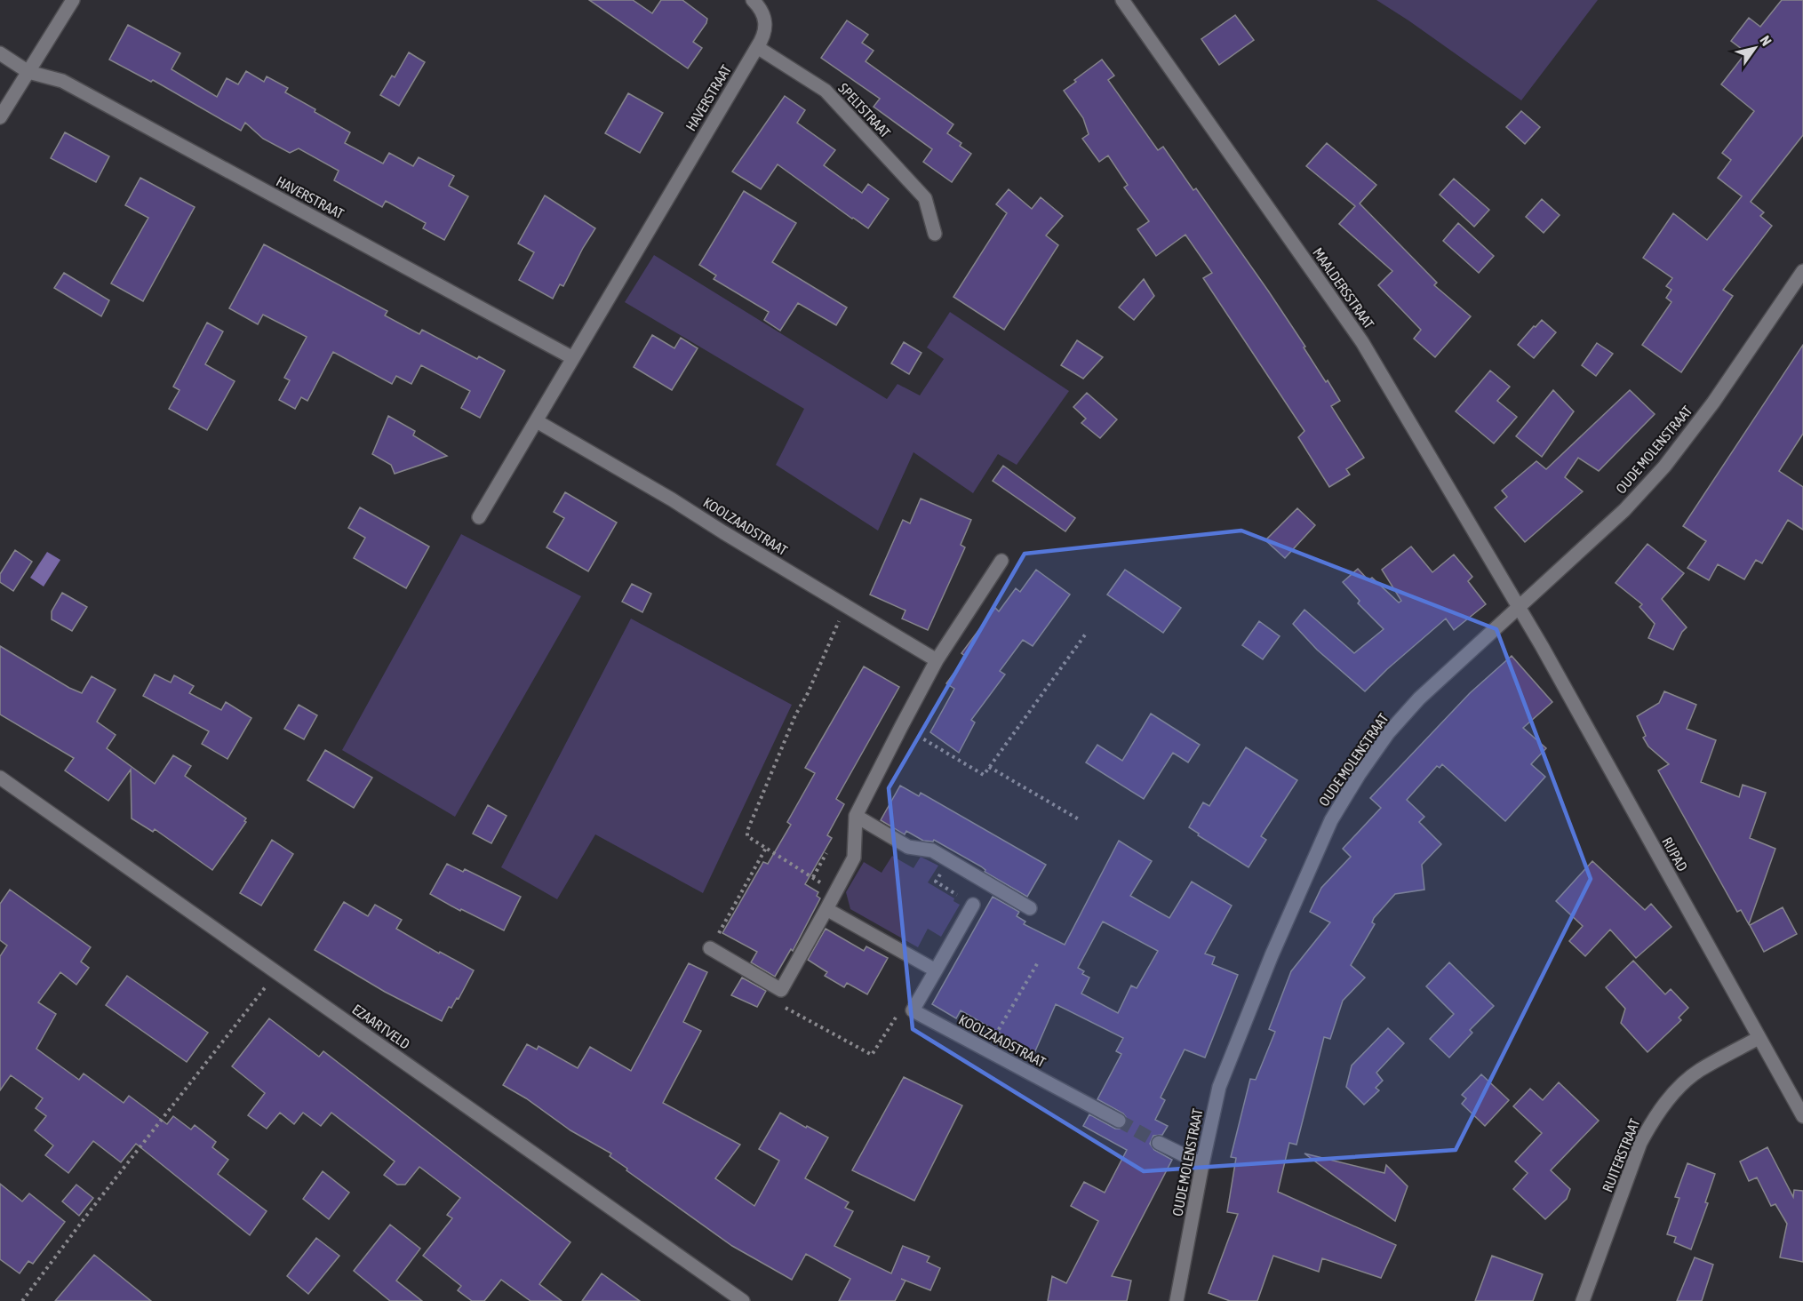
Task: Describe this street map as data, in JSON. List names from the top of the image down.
{
  "streets": {
    "street": [
      "HAVERSTRAAT",
      "SPELTSTRAAT",
      "MAALDERSSTRAAT",
      "OUDE MOLENSTRAAT",
      "KOOLZAADSTRAAT",
      "RIJPAD",
      "EZAARTVELD",
      "RUITERSTRAAT"
    ]
  },
  "crossings": [
    ["HAVERSTRAAT", "SPELTSTRAAT"],
    ["HAVERSTRAAT", "KOOLZAADSTRAAT"],
    ["MAALDERSSTRAAT", "OUDE MOLENSTRAAT"],
    ["MAALDERSSTRAAT", "RIJPAD"],
    ["OUDE MOLENSTRAAT", "RIJPAD"],
    ["RIJPAD", "RUITERSTRAAT"]
  ],
  "north": "top right"
}
